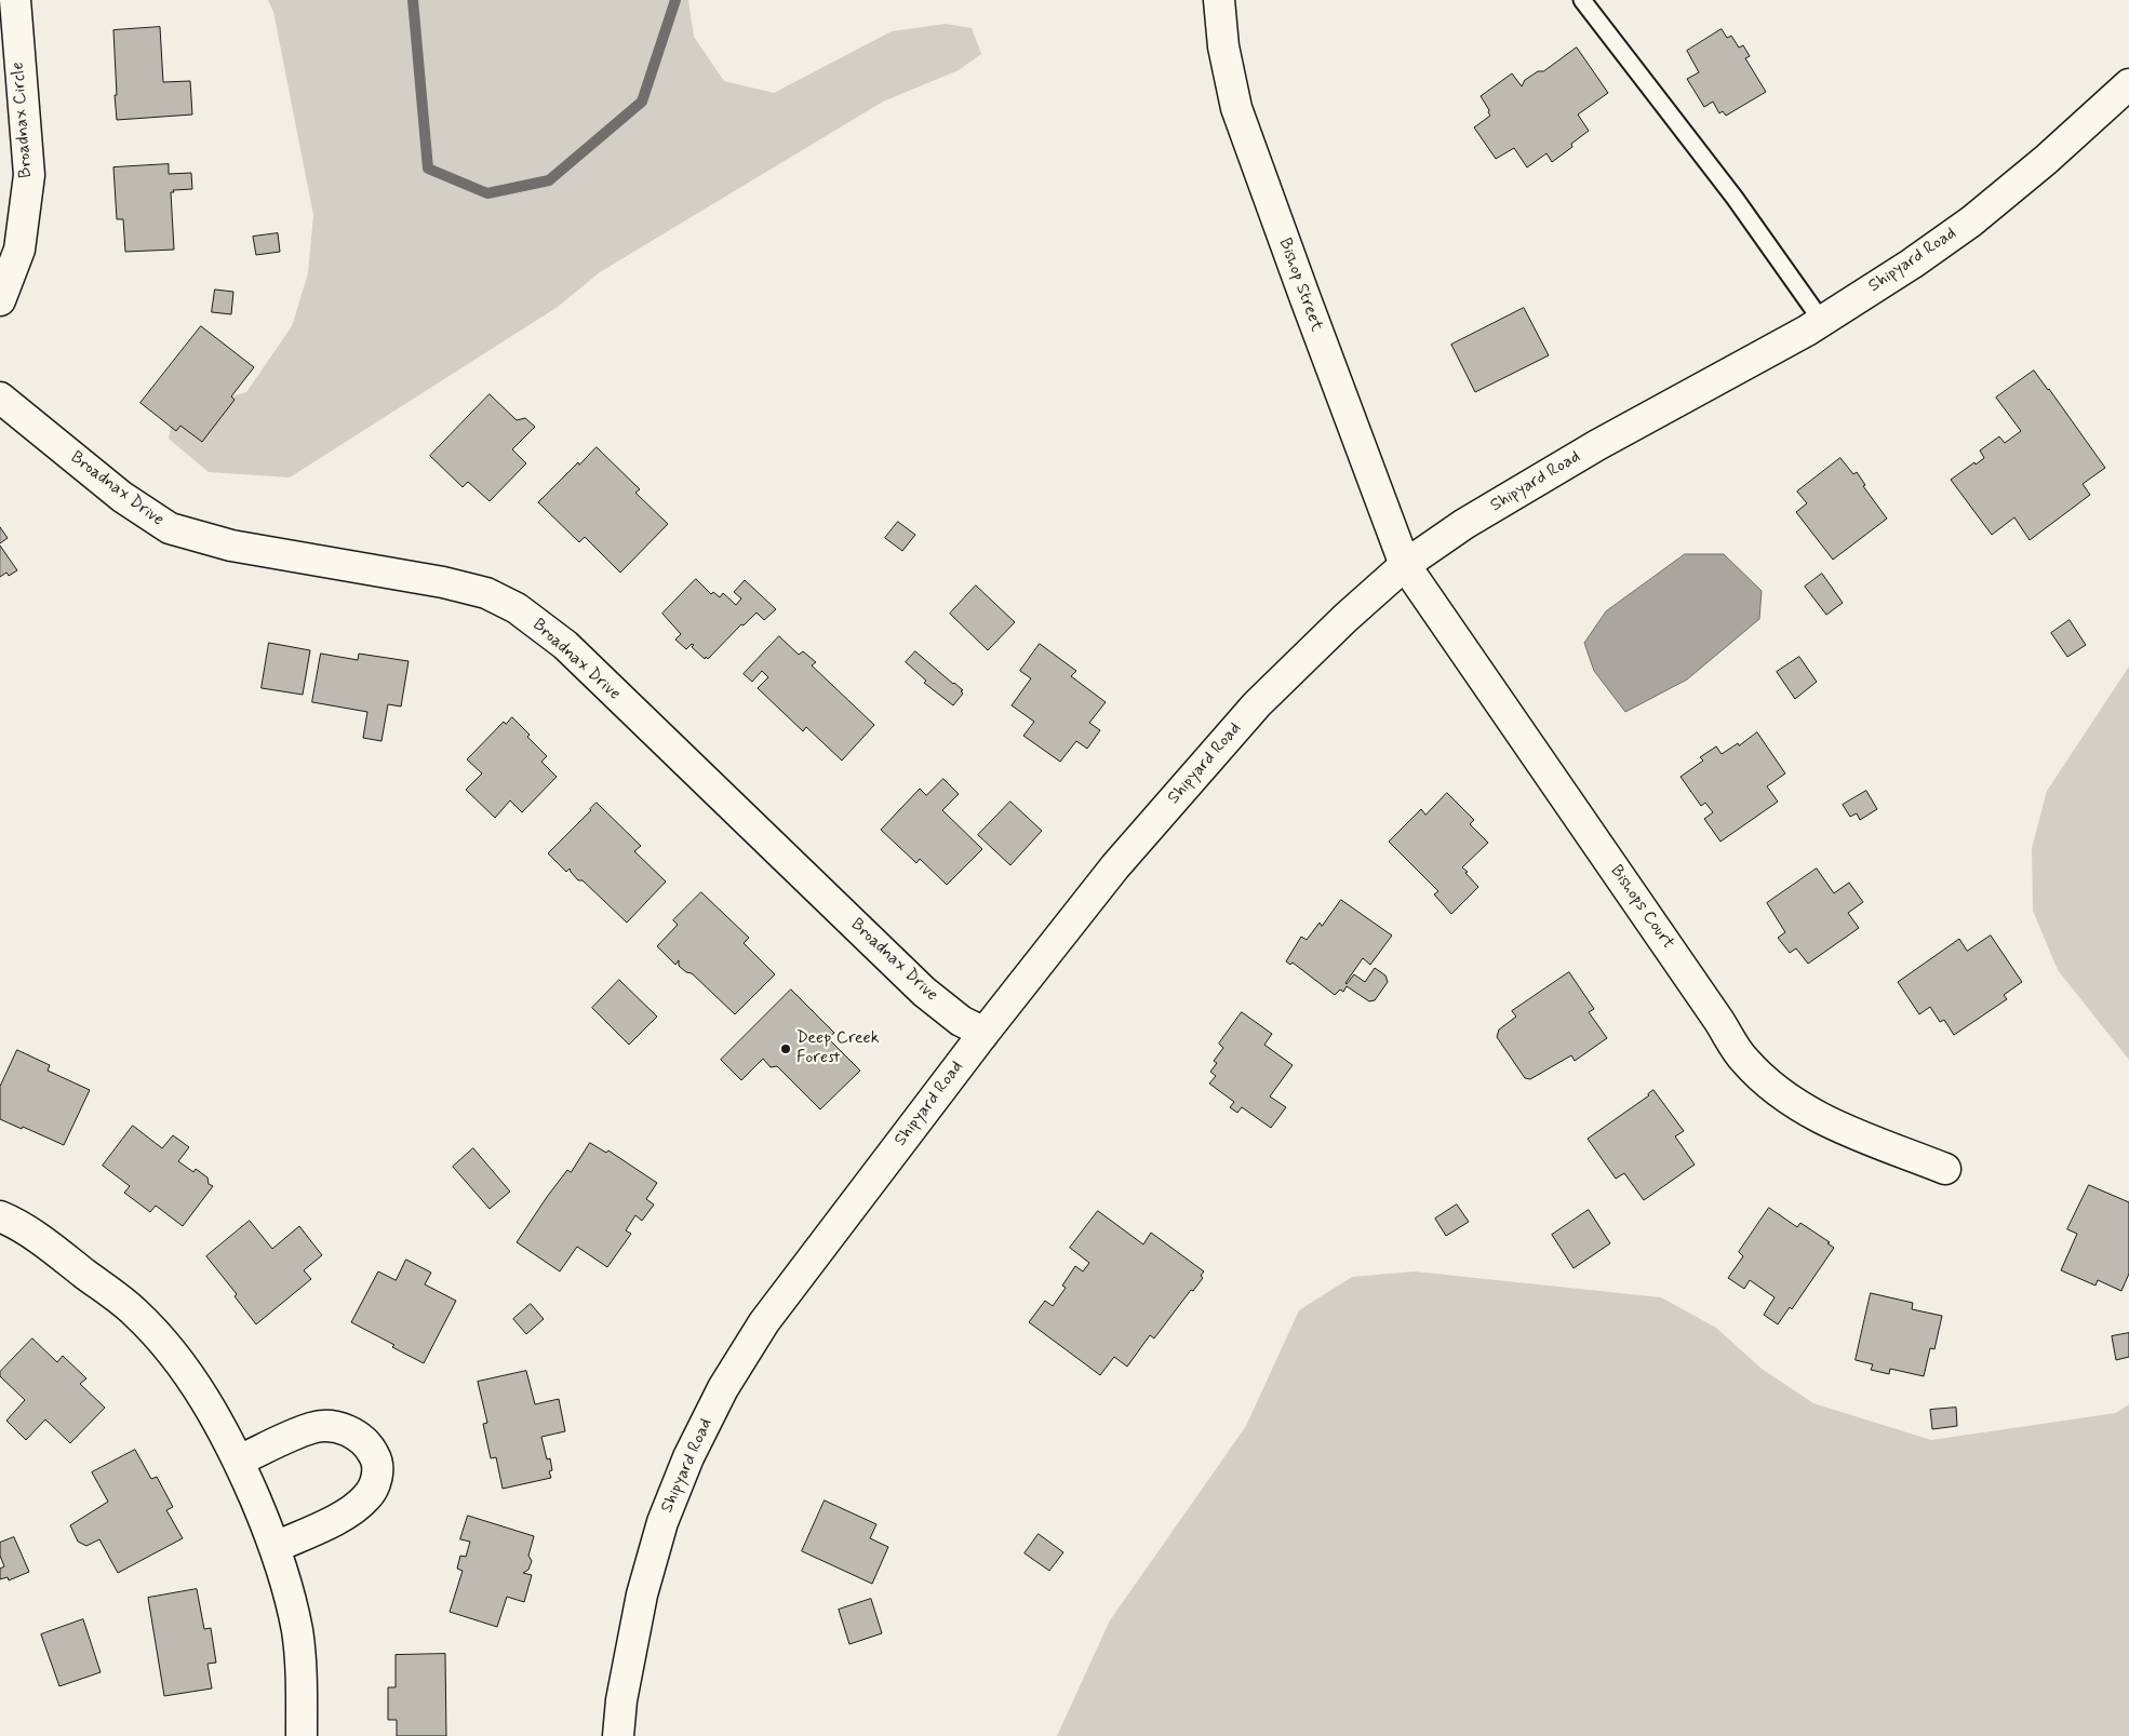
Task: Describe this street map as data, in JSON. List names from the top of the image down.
{
  "streets": {
    "street": [
      "Broadnax Circle",
      "Shipyard Road",
      "Bishop Street",
      "Broadnax Drive",
      "Bishops Court"
    ]
  },
  "crossings": [
    ["Shipyard Road", "Bishop Street"],
    ["Shipyard Road", "Broadnax Drive"],
    ["Shipyard Road", "Bishops Court"],
    ["Bishop Street", "Bishops Court"]
  ],
  "places": ["Deep Creek Forest"]
}
